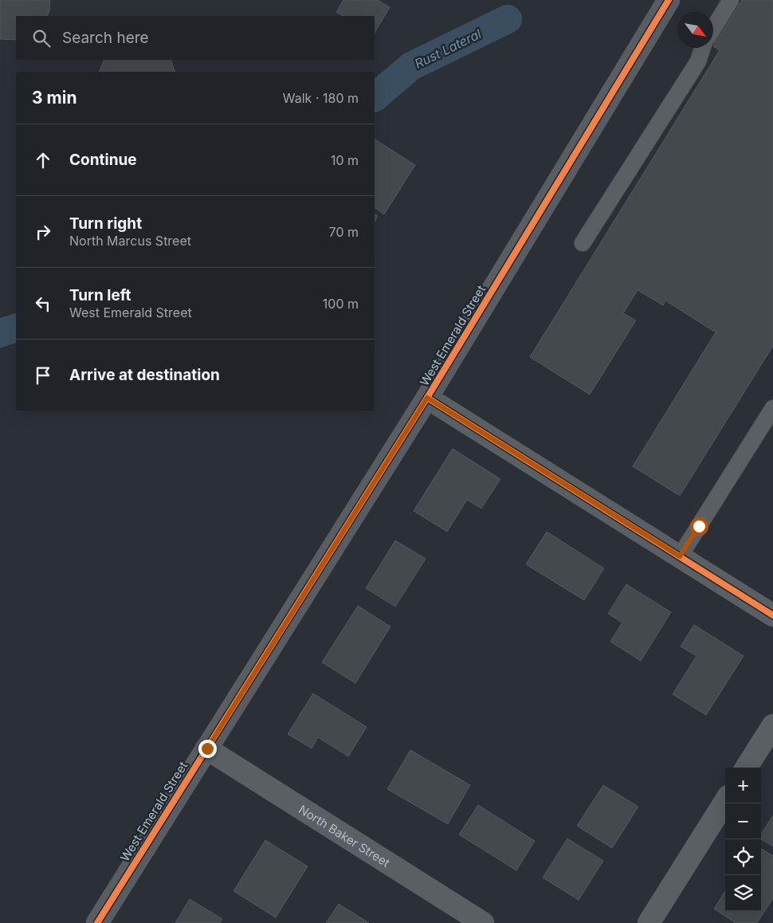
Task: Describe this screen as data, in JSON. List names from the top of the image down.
{
  "streets": {
    "street": ["West Emerald Street", "North Baker Street"]
  },
  "crossings": [
    ["West Emerald Street", "North Baker Street"]
  ],
  "water": ["Rust Lateral"],
  "north": "bottom right",
  "page": {
    "search": "Search here",
    "heading": ["3 min", "Walk · 180 m"],
    "list": [
      ["Continue", "10 m"],
      ["Turn right", "North Marcus Street", "70 m"],
      ["Turn left", "West Emerald Street", "100 m"],
      "Arrive at destination"
    ],
    "map_buttons": ["+", "−"]
  }
}
